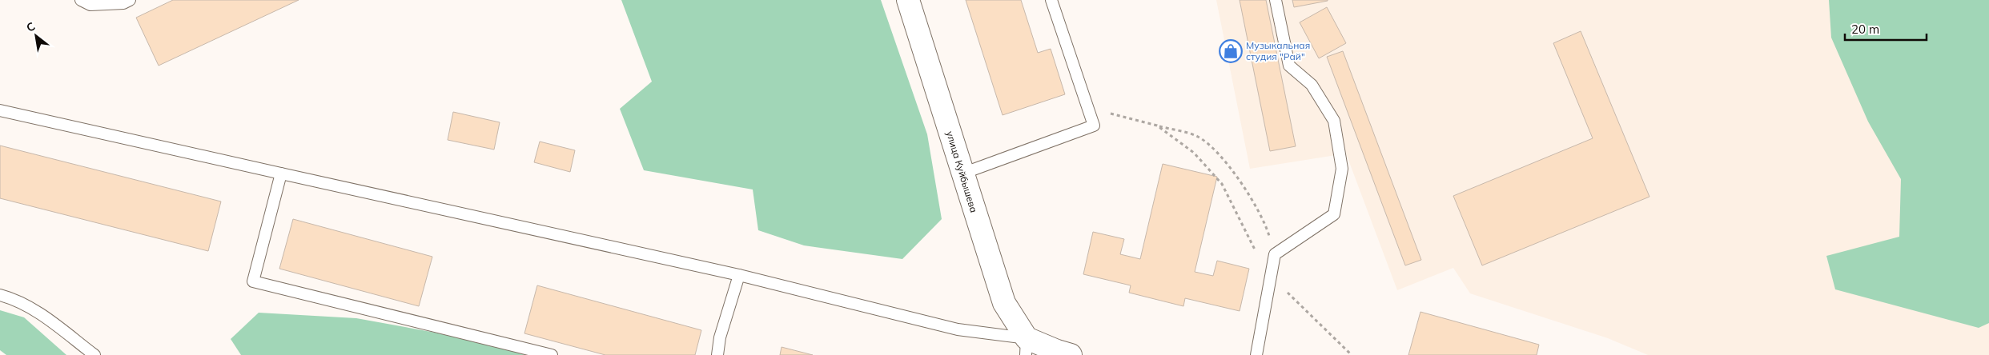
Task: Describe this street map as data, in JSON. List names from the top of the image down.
{
  "streets": {
    "street": ["улица Куйбышева"]
  },
  "places": {
    "shop": ["Музыкальная студия \"Рай\""]
  },
  "scale_bar": "20 m",
  "north": "top left"
}
